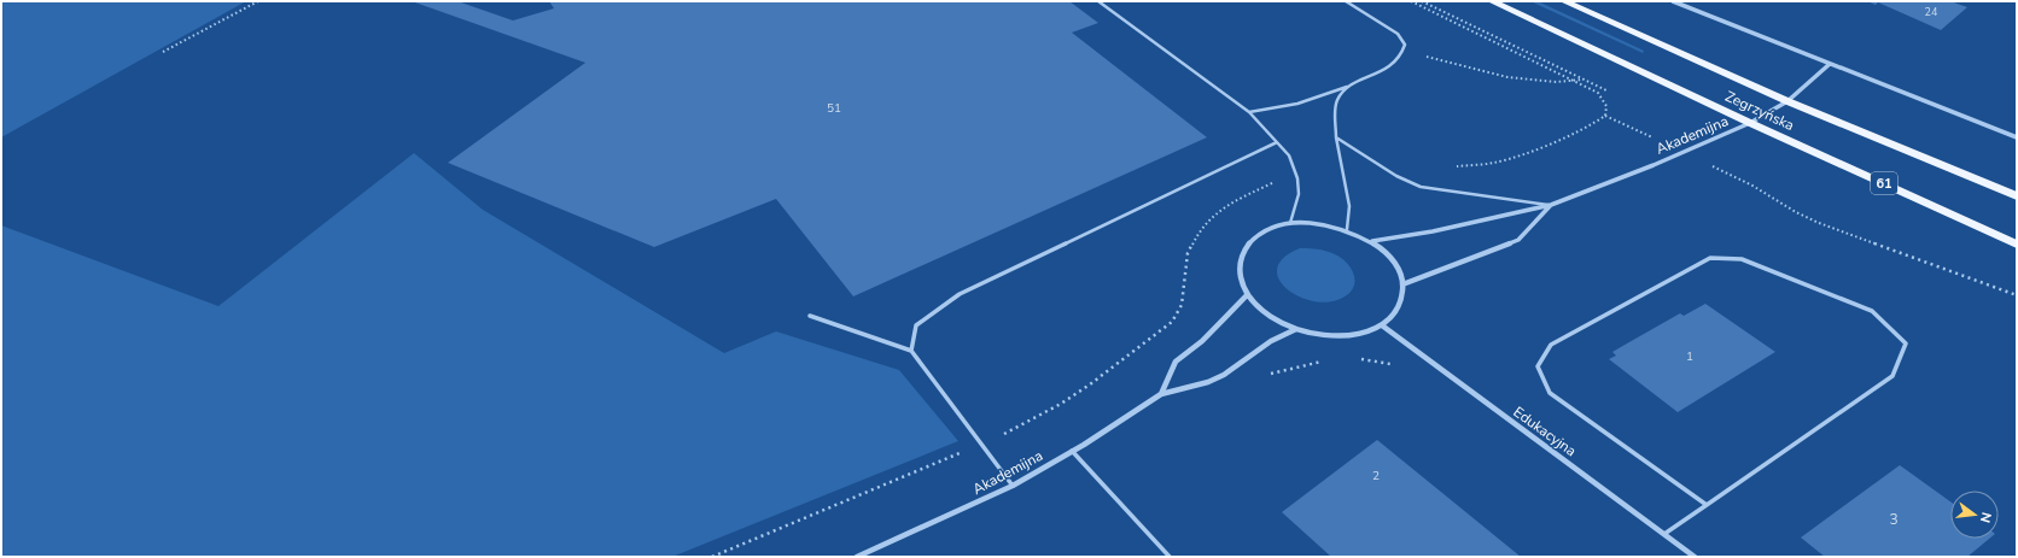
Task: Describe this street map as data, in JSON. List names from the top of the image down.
{
  "streets": {
    "main road": ["Zegrzyńska", "61"],
    "street": ["Akademijna", "Edukacyjna"]
  },
  "crossings": [
    ["Zegrzyńska", "Akademijna"],
    ["Akademijna", "Edukacyjna"]
  ],
  "house_numbers": [
    "24",
    "51",
    "1",
    "2",
    "3"
  ],
  "north": "right"
}
